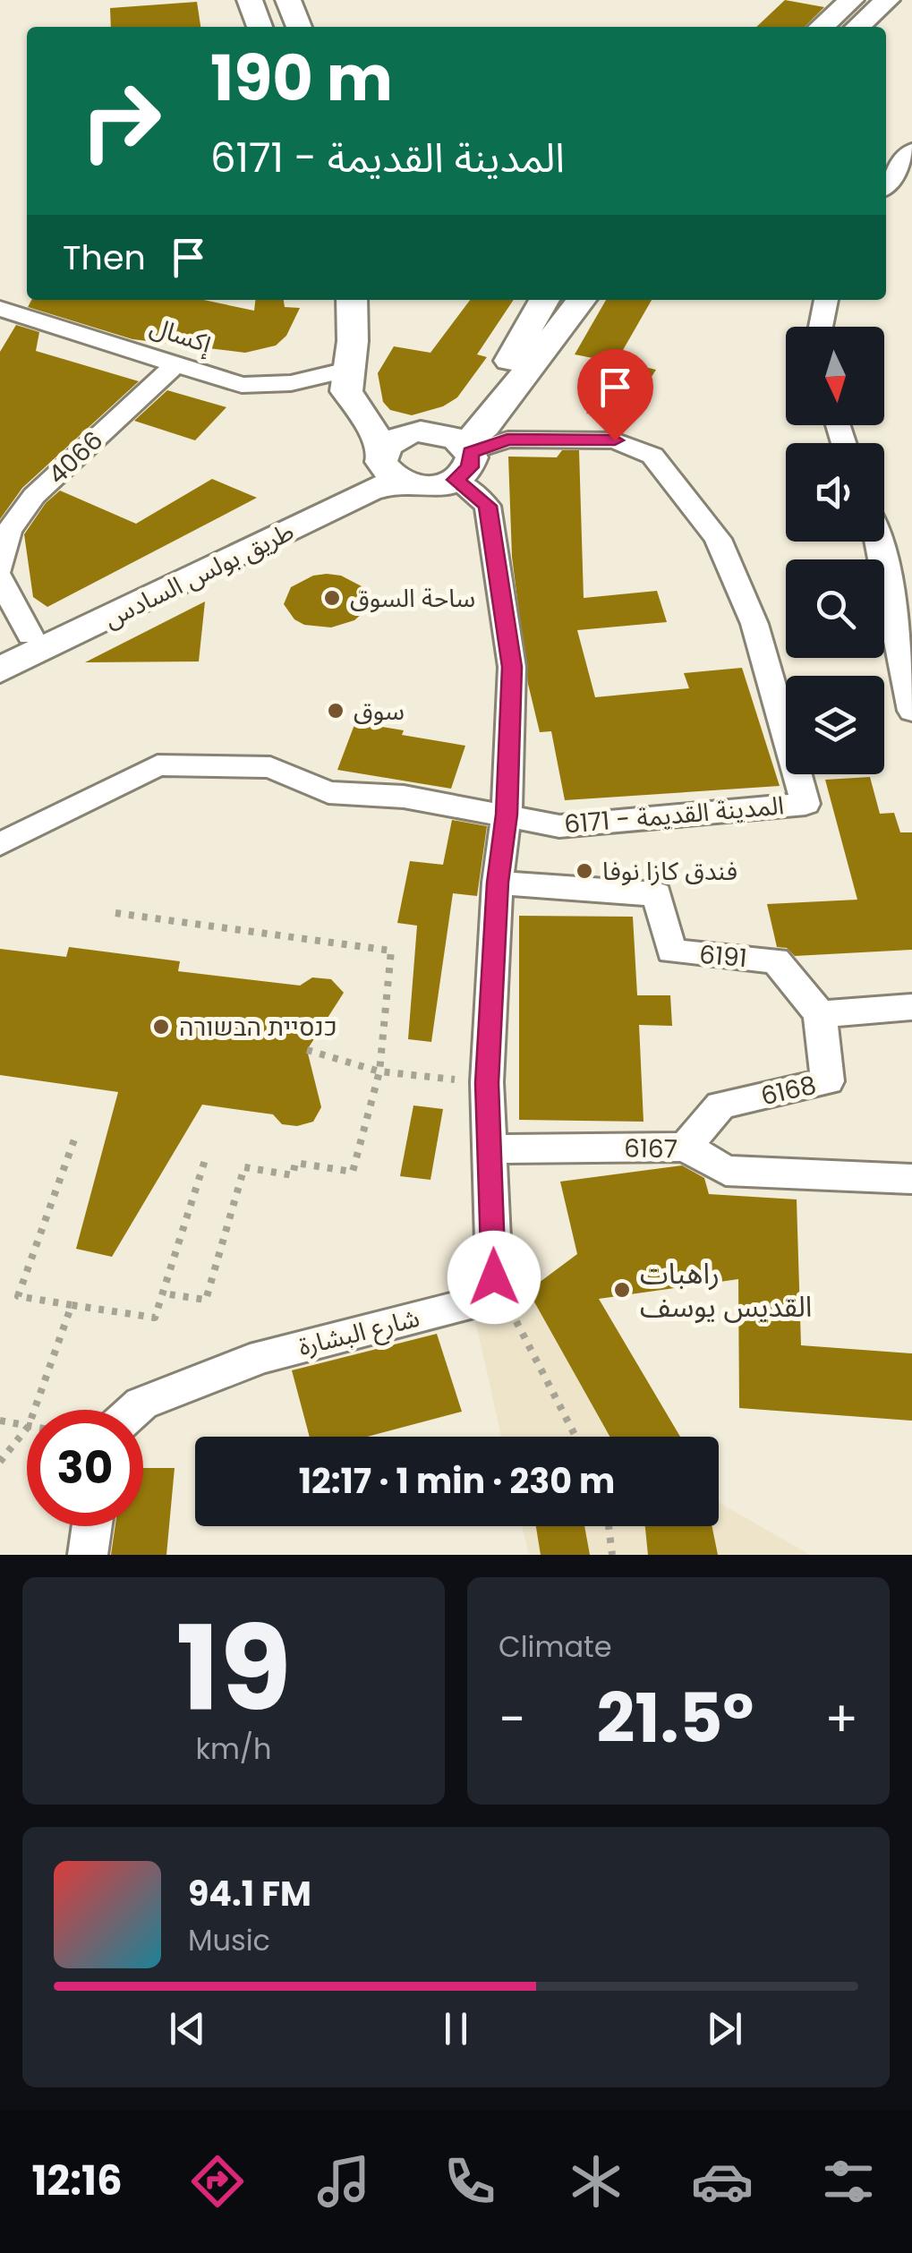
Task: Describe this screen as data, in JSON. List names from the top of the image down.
{
  "streets": {
    "street": [
      "إكسال",
      "4066",
      "طريق بولس السادس",
      "المدينة القديمة - 6171",
      "6191",
      "6168",
      "6167",
      "شارع البشارة"
    ]
  },
  "crossings": [
    ["إكسال", "4066"],
    ["6191", "6168"],
    ["6168", "6167"]
  ],
  "places": [
    "ساحة السوق",
    "سوق",
    "فندق كازا نوفا",
    "כנסיית הבשורה",
    "راهبات القديس يوسف"
  ],
  "north": "bottom",
  "page": {
    "turn": ["190 m", "المدينة القديمة - 6171"],
    "then": "Then",
    "limit": "30",
    "trip": "12:17 · 1 min · 230 m",
    "tile": [
      ["19", "km/h"],
      "Climate"
    ],
    "heat": ["−", "21.5°", "+"],
    "song": ["94.1 FM", "Music"],
    "tabs": "12:16"
  }
}
